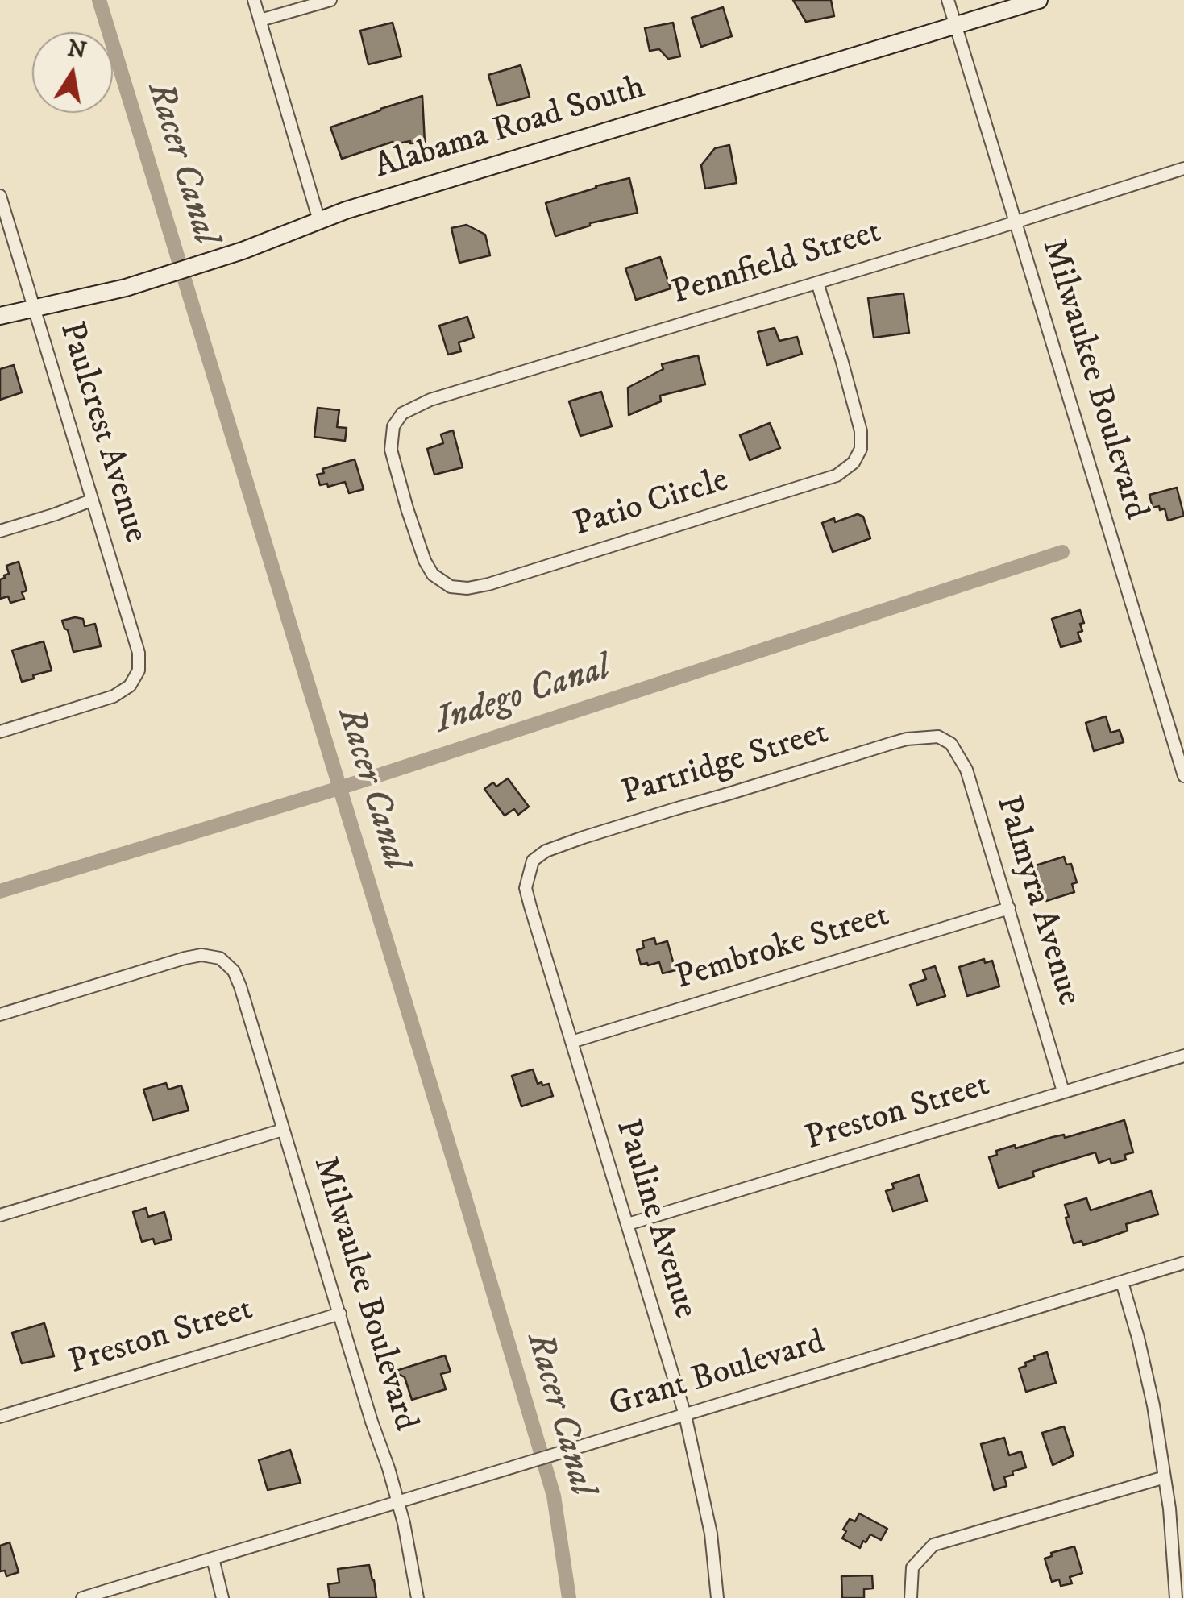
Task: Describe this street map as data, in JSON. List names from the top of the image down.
{
  "streets": {
    "street": [
      "Alabama Road South",
      "Pennfield Street",
      "Milwaukee Boulevard",
      "Paulcrest Avenue",
      "Patio Circle",
      "Partridge Street",
      "Palmyra Avenue",
      "Pembroke Street",
      "Preston Street",
      "Pauline Avenue",
      "Milwaulee Boulevard",
      "Grant Boulevard"
    ]
  },
  "crossings": [
    ["Alabama Road South", "Milwaukee Boulevard"],
    ["Alabama Road South", "Paulcrest Avenue"],
    ["Pennfield Street", "Milwaukee Boulevard"],
    ["Pennfield Street", "Patio Circle"],
    ["Partridge Street", "Palmyra Avenue"],
    ["Partridge Street", "Pauline Avenue"],
    ["Palmyra Avenue", "Pembroke Street"],
    ["Palmyra Avenue", "Preston Street"],
    ["Pembroke Street", "Pauline Avenue"],
    ["Preston Street", "Pauline Avenue"],
    ["Preston Street", "Milwaulee Boulevard"],
    ["Pauline Avenue", "Grant Boulevard"],
    ["Milwaulee Boulevard", "Grant Boulevard"]
  ],
  "water": ["Racer Canal", "Indego Canal"],
  "north": "top"
}
